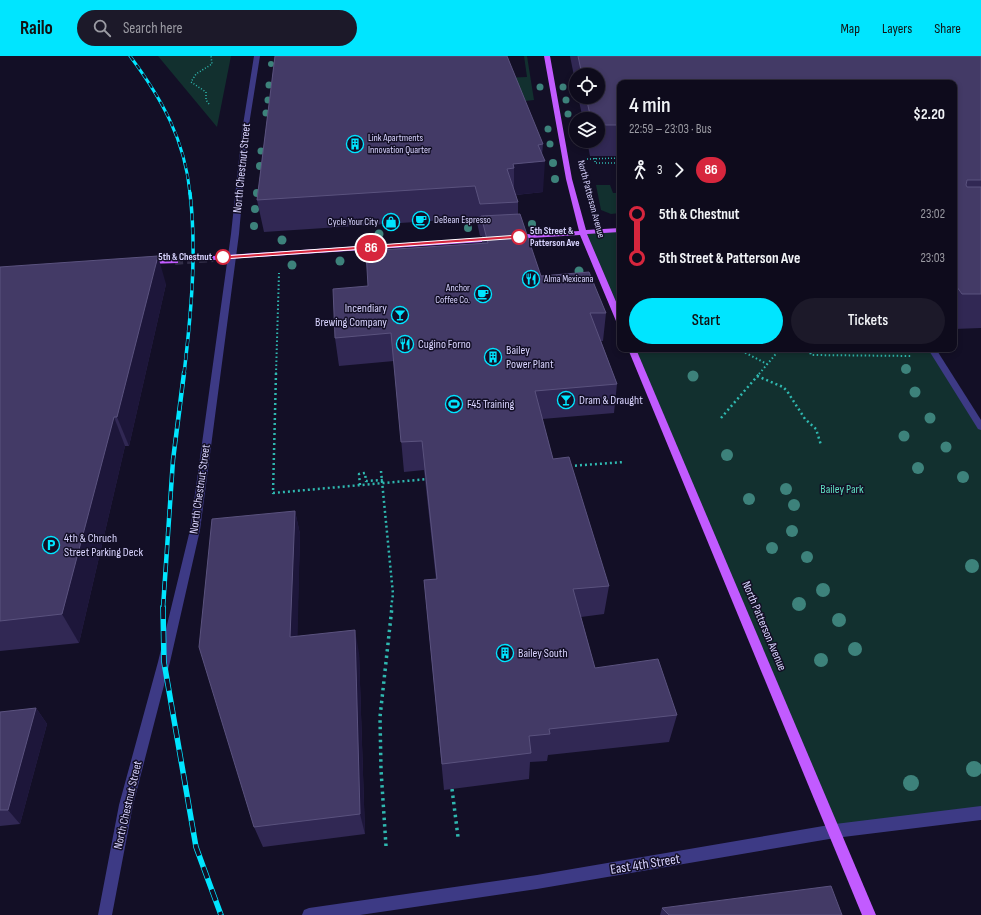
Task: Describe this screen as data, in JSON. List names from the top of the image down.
{
  "streets": {
    "main road": ["North Patterson Avenue"],
    "street": ["North Chestnut Street", "East 4th Street"]
  },
  "crossings": [
    ["North Patterson Avenue", "East 4th Street"]
  ],
  "parks": ["Bailey Park"],
  "places": {
    "building": ["Link Apartments Innovation Quarter", "Bailey Power Plant", "Bailey South"],
    "cafe": ["DeBean Espresso", "Anchor Coffee Co."],
    "shop": ["Cycle Your City"],
    "other": ["5th Street & Patterson Ave", "5th & Chestnut"],
    "restaurant": ["Alma Mexicana", "Cugino Forno"],
    "bar": ["Incendiary Brewing Company", "Dram & Draught"],
    "sports": ["F45 Training"],
    "parking": ["4th & Chruch Street Parking Deck"]
  },
  "lines": ["bus line 86"],
  "page": {
    "header": "Railo",
    "search": "Search here",
    "nav": ["Map", "Layers", "Share"],
    "on_map": "86",
    "heading": ["4 min", "22:59 – 23:03 · Bus", "$2.20"],
    "legs": ["3", "86"],
    "list": [
      {
        "name": "5th & Chestnut",
        "value": "23:02"
      },
      {
        "name": "5th Street & Patterson Ave",
        "value": "23:03"
      }
    ],
    "buttons": ["Start", "Tickets"]
  }
}
